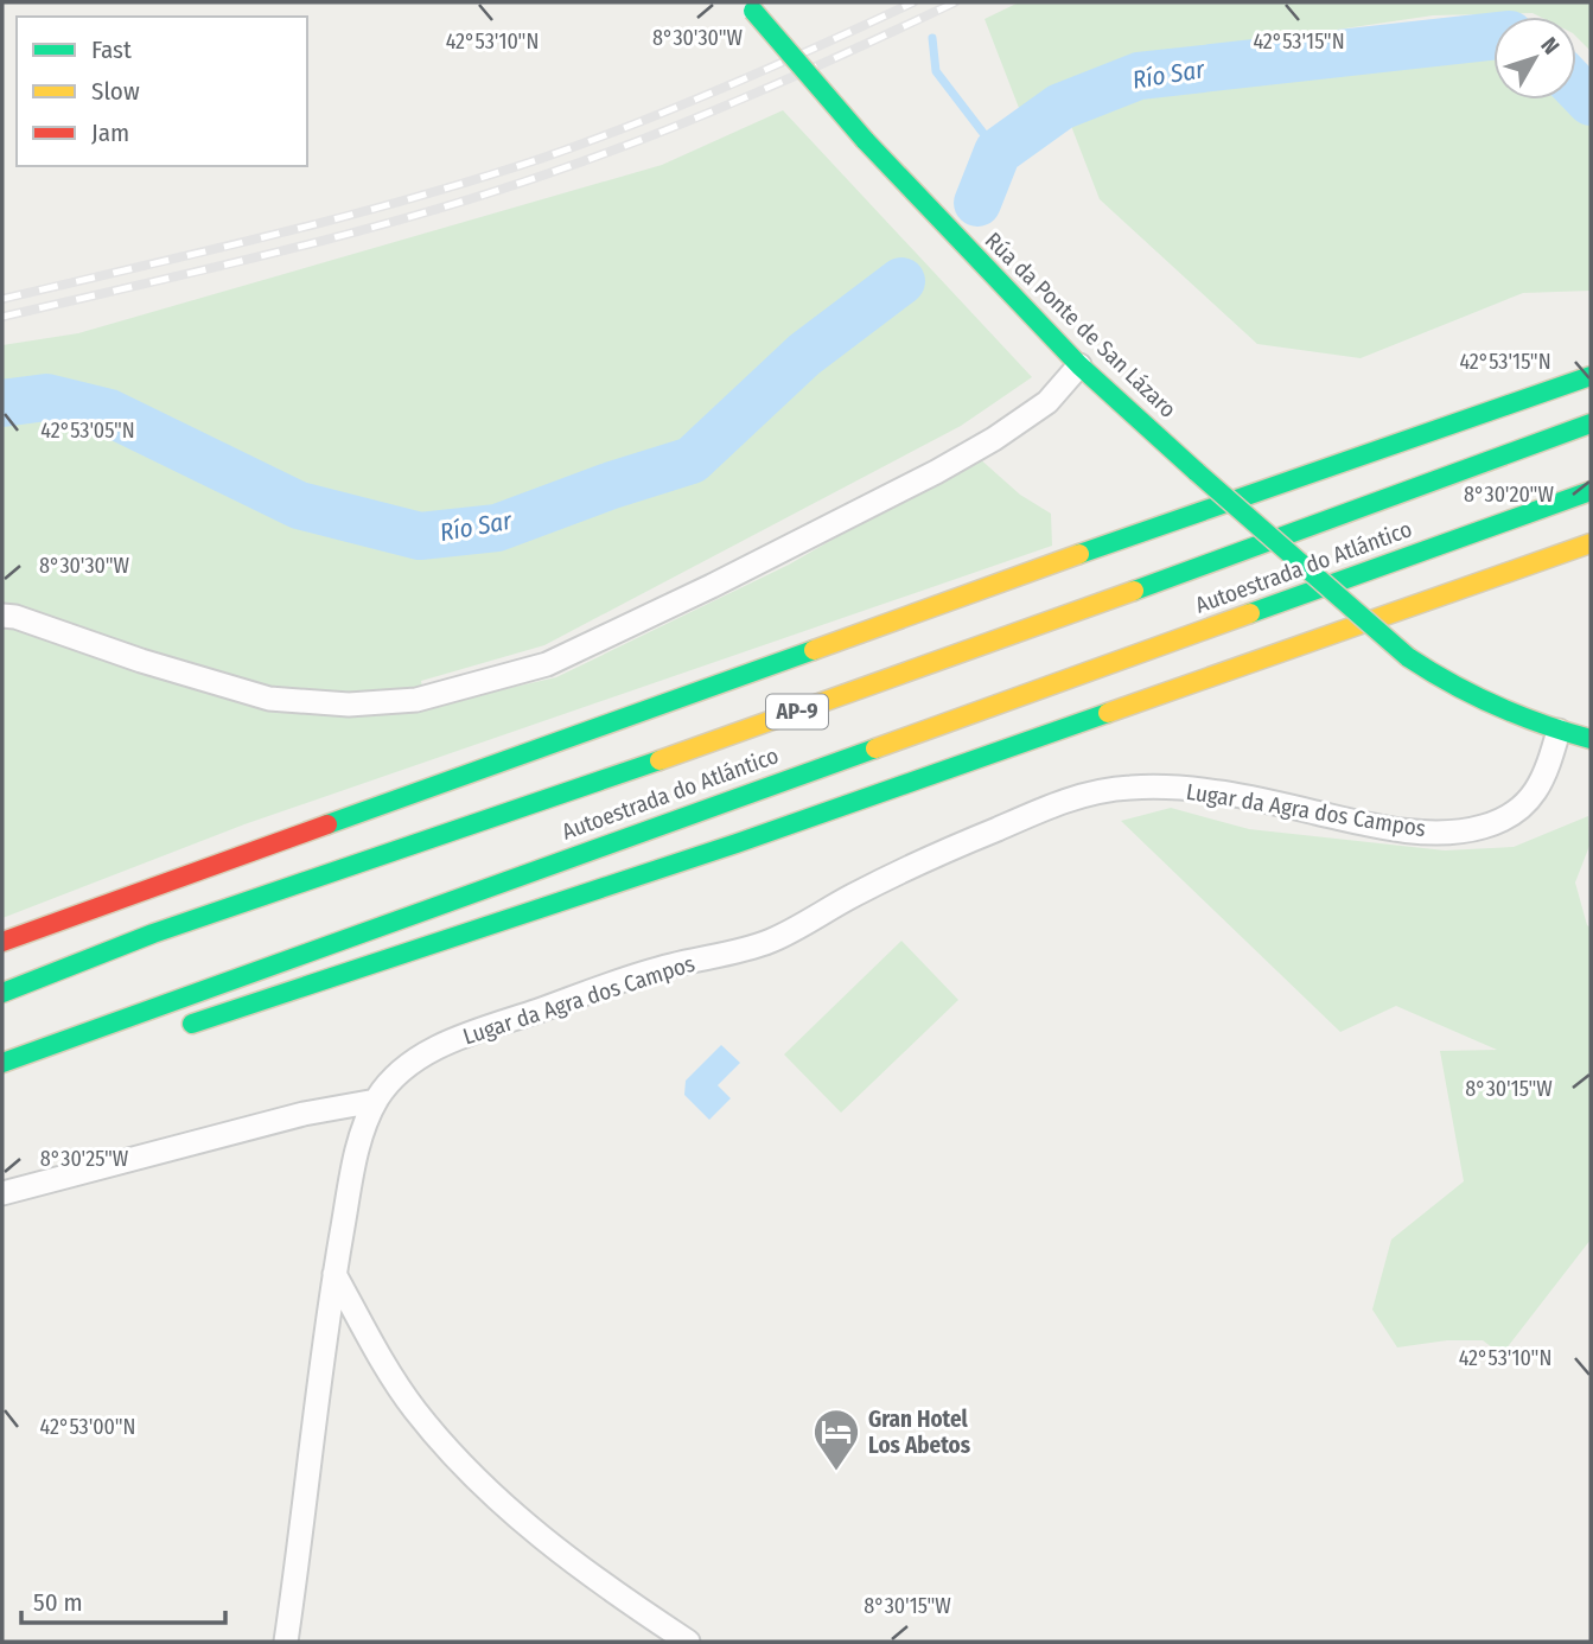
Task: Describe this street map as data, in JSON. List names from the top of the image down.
{
  "streets": {
    "main road": ["Rúa da Ponte de San Lázaro", "Autoestrada do Atlántico", "AP-9"],
    "street": ["Lugar da Agra dos Campos"]
  },
  "crossings": [
    ["Rúa da Ponte de San Lázaro", "Lugar da Agra dos Campos"]
  ],
  "water": ["Río Sar"],
  "places": {
    "hotel": ["Gran Hotel Los Abetos"]
  },
  "legend": ["Fast", "Slow", "Jam"],
  "scale_bar": "50 m",
  "north": "top right",
  "coordinates": [
    "8°30'30\"W",
    "42°53'10\"N",
    "42°53'15\"N",
    "42°53'05\"N",
    "8°30'20\"W",
    "8°30'15\"W",
    "8°30'25\"W",
    "42°53'00\"N"
  ]
}
